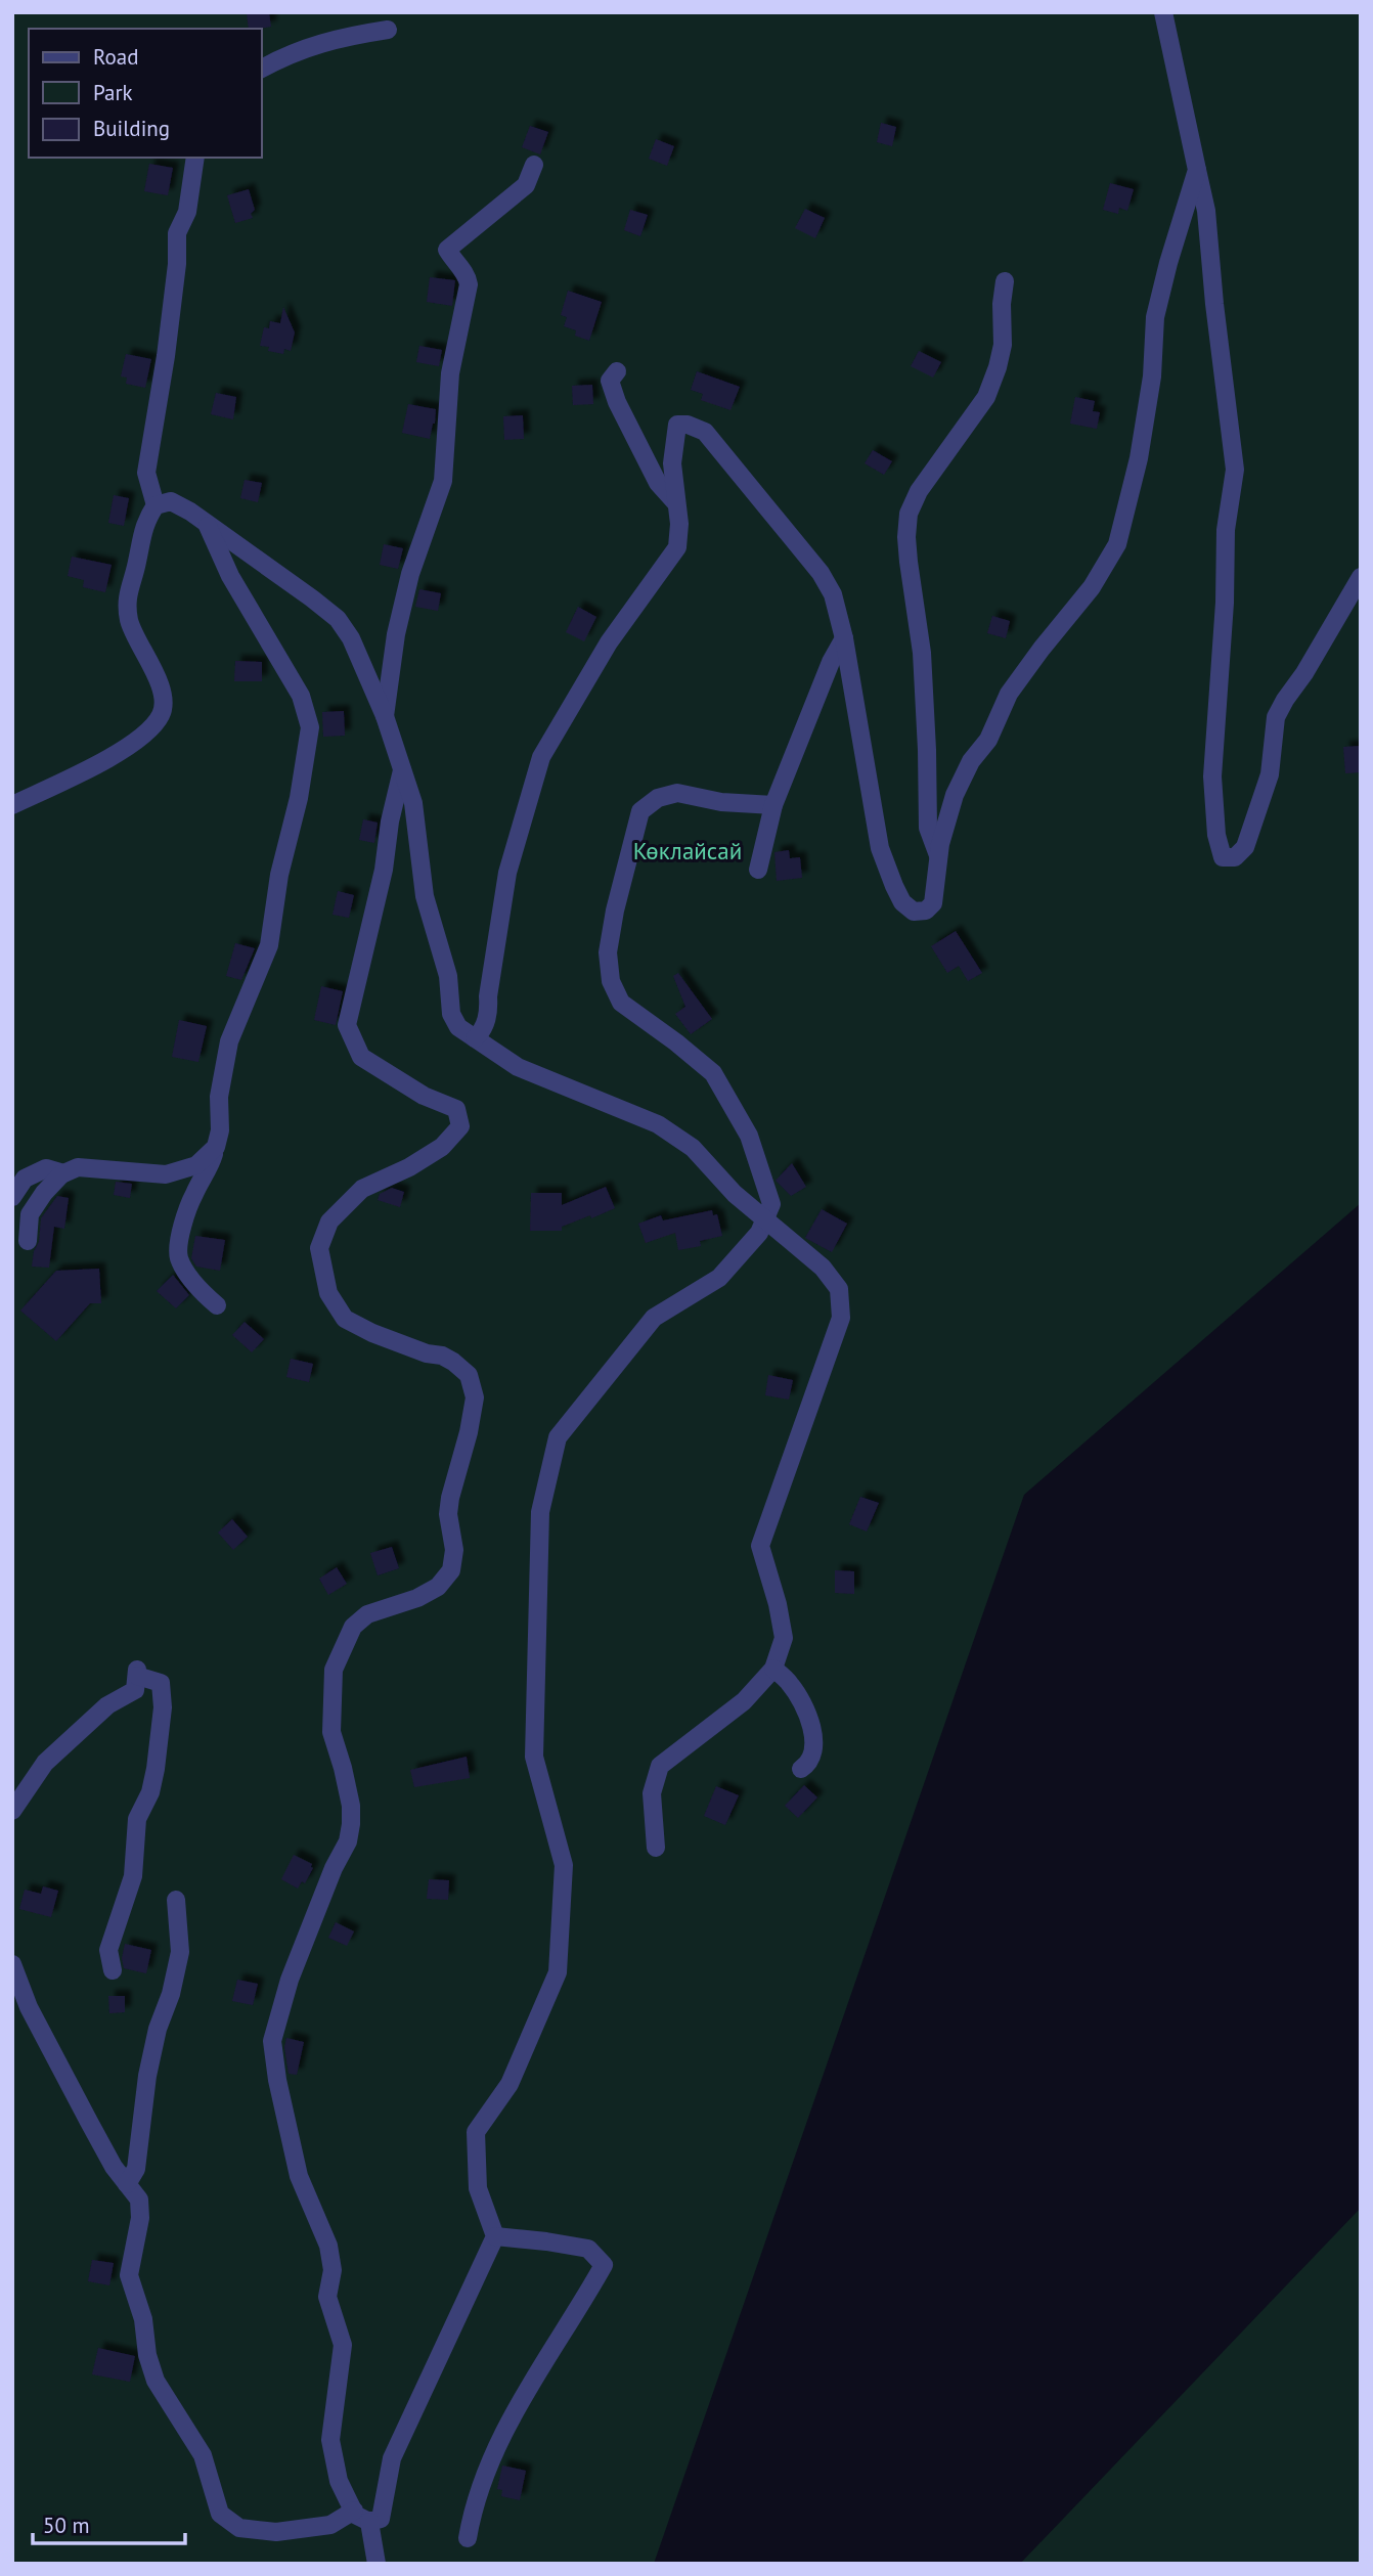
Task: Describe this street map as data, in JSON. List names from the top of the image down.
{
  "parks": ["Көклайсай"],
  "legend": ["Road", "Park", "Building"],
  "scale_bar": "50 m"
}
